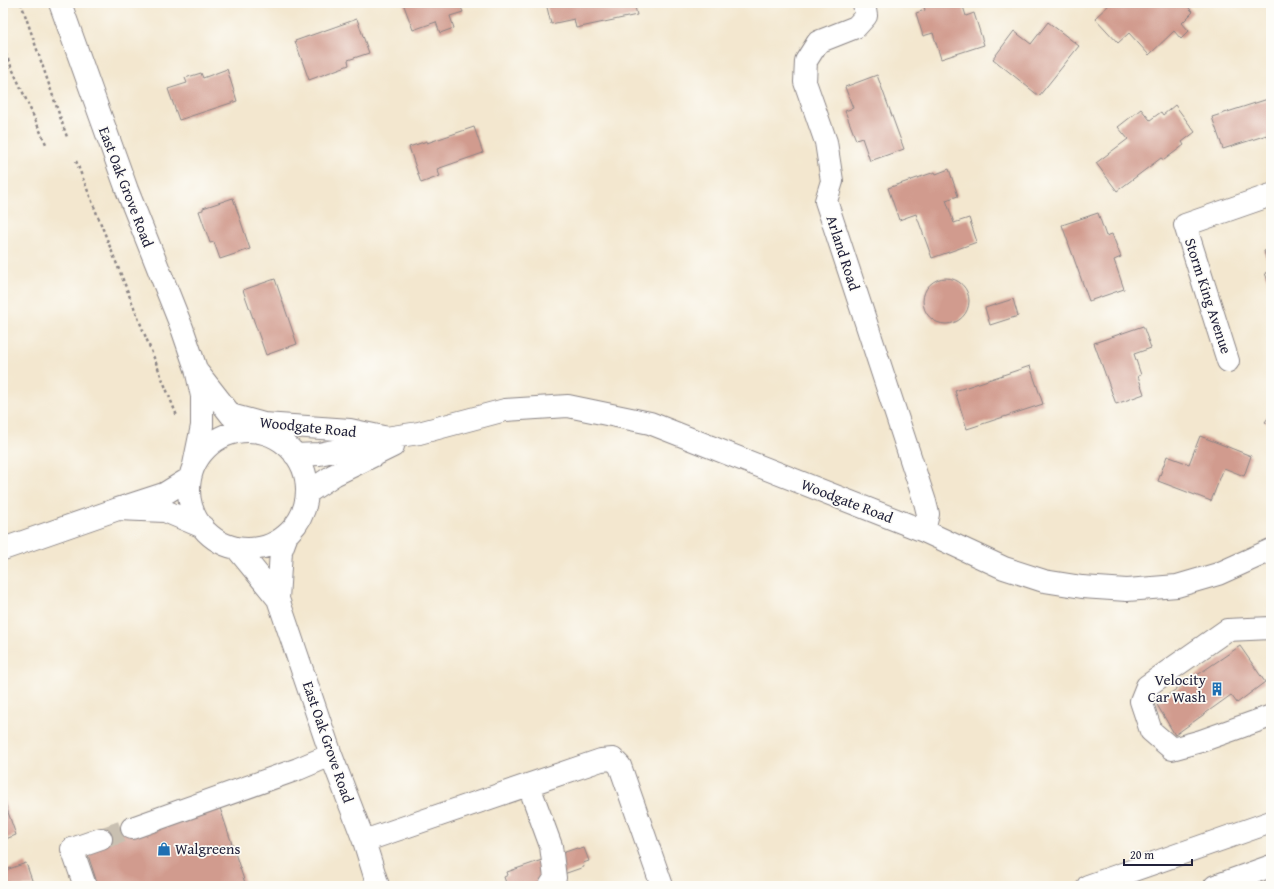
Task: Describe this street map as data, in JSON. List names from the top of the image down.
{
  "streets": {
    "main road": [
      "East Oak Grove Road",
      "Arland Road",
      "Storm King Avenue",
      "Woodgate Road"
    ]
  },
  "crossings": [
    ["East Oak Grove Road", "Woodgate Road"],
    ["Arland Road", "Woodgate Road"]
  ],
  "places": {
    "building": ["Velocity Car Wash"],
    "shop": ["Walgreens"]
  },
  "scale_bar": "20 m"
}
